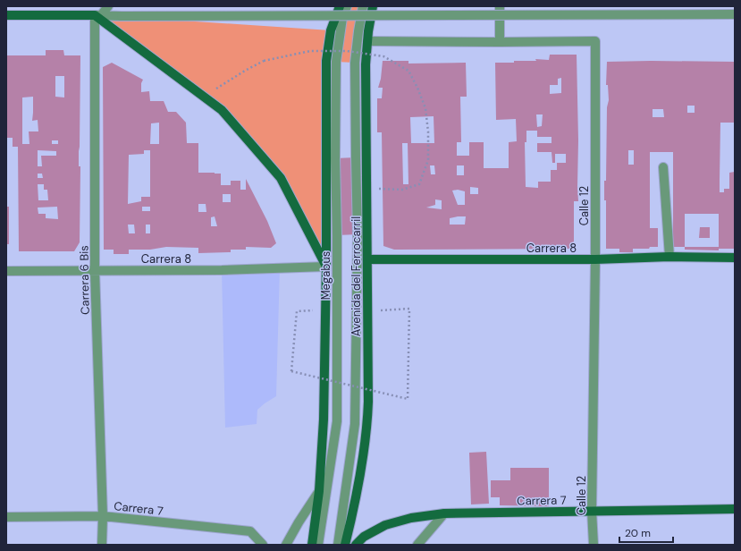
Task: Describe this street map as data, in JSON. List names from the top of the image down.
{
  "streets": {
    "main road": ["Carrera 8", "Avenida del Ferrocarril", "Carrera 7"],
    "street": ["Calle 12", "Megabus", "Carrera 6 Bis"]
  },
  "crossings": [
    ["Calle 12", "Carrera 8"],
    ["Calle 12", "Carrera 7"],
    ["Carrera 8", "Avenida del Ferrocarril"],
    ["Carrera 8", "Carrera 6 Bis"],
    ["Carrera 6 Bis", "Carrera 7"]
  ],
  "scale_bar": "20 m"
}
